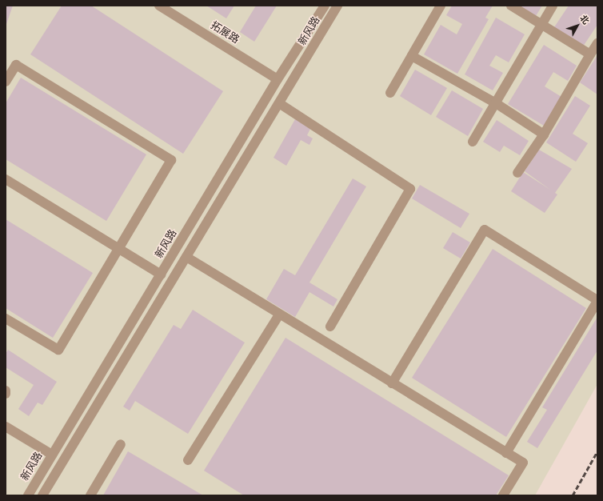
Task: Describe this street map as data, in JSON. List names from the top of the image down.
{
  "streets": {
    "street": ["新风路", "拓展路"]
  },
  "crossings": [
    ["新风路", "拓展路"]
  ],
  "north": "top right"
}
